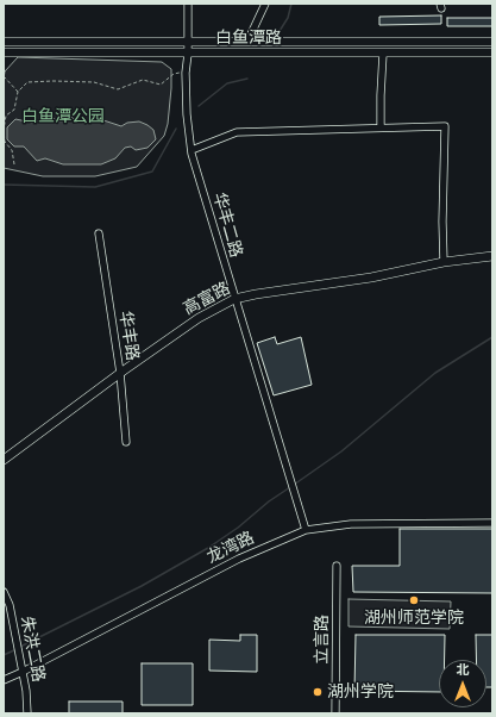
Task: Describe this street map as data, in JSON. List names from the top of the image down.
{
  "streets": {
    "main road": ["白鱼潭路", "高富路"],
    "street": [
      "华丰二路",
      "华丰路",
      "龙湾路",
      "立言路",
      "朱洪二路"
    ]
  },
  "crossings": [
    ["白鱼潭路", "华丰二路"],
    ["华丰二路", "高富路"],
    ["华丰二路", "龙湾路"],
    ["高富路", "华丰路"],
    ["龙湾路", "朱洪二路"]
  ],
  "parks": ["白鱼潭公园"],
  "places": ["湖州师范学院", "湖州学院"],
  "north": "top"
}
